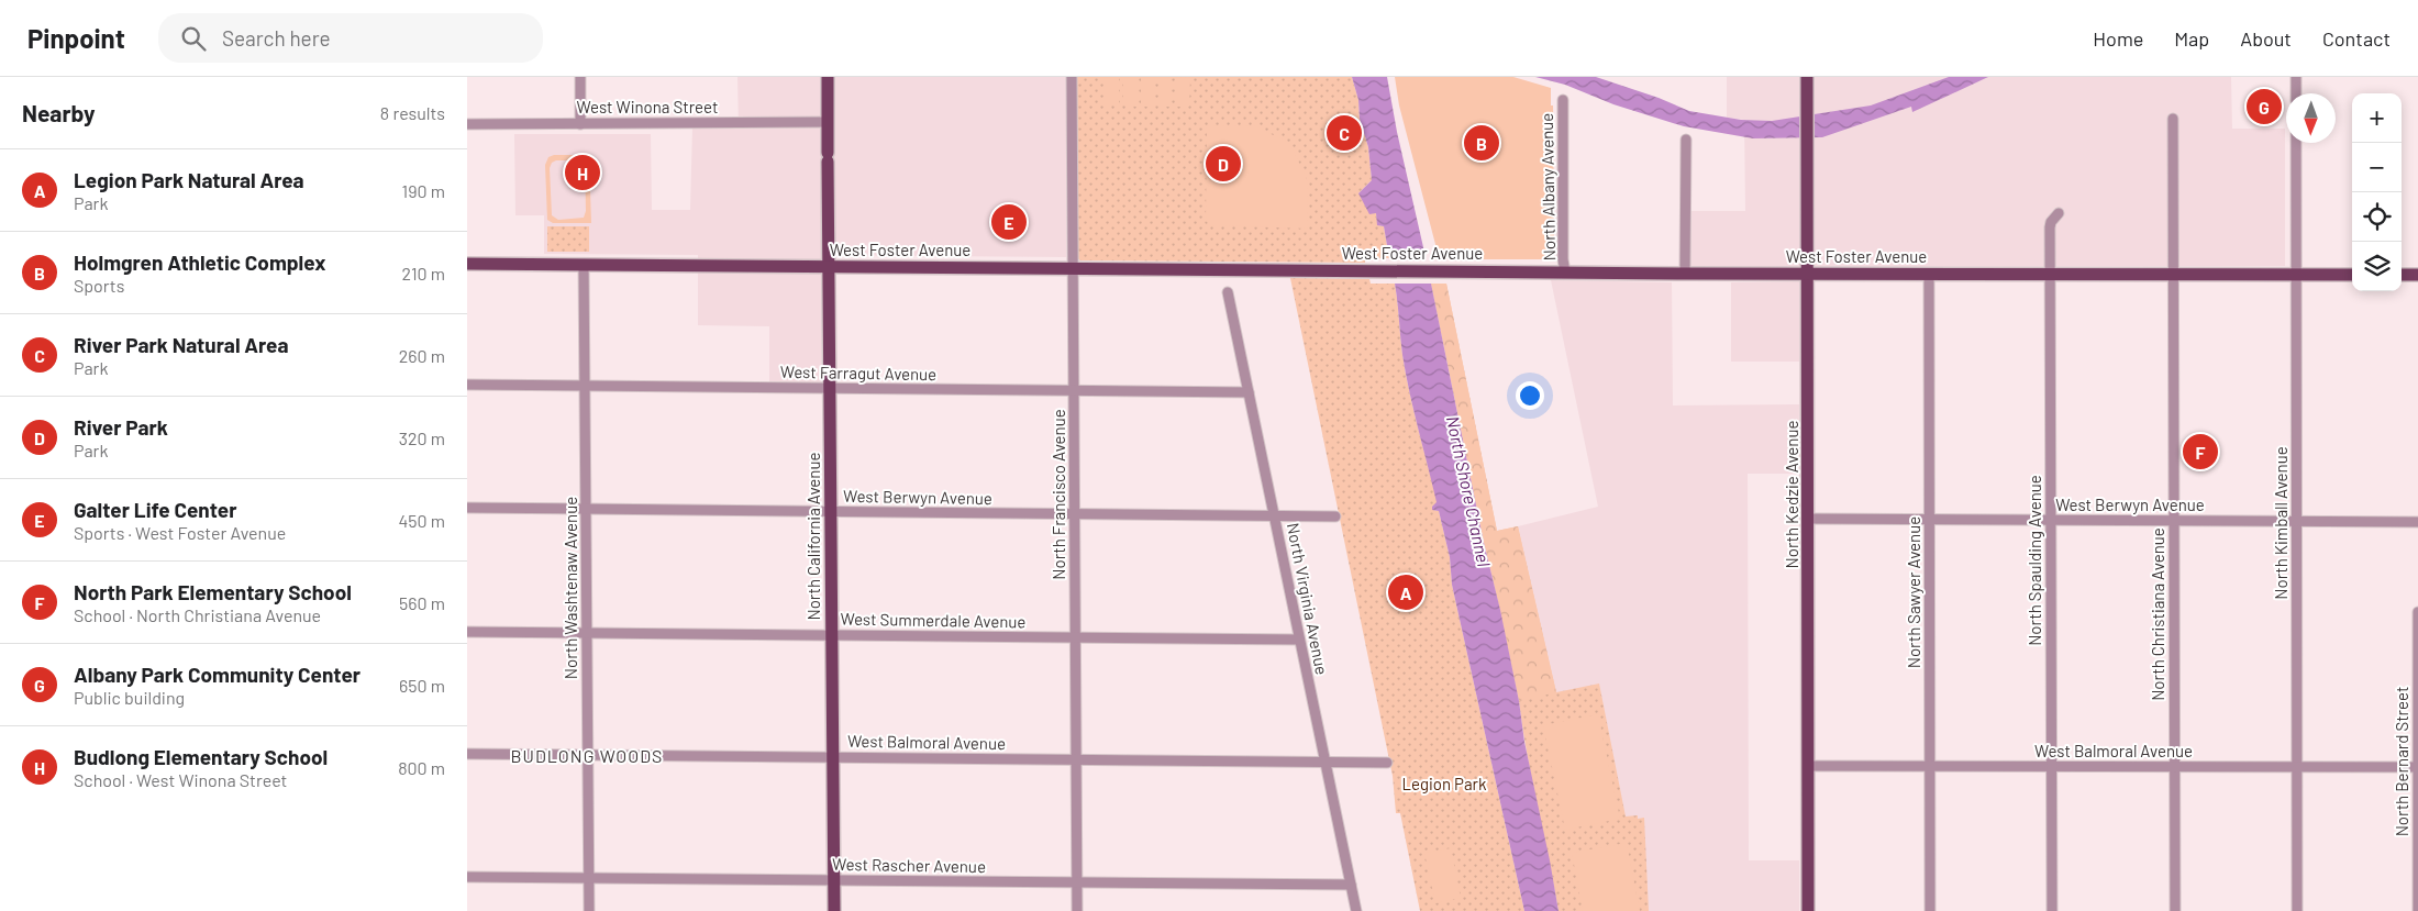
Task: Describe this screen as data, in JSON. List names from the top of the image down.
{
  "streets": {
    "main road": ["West Foster Avenue", "North Kedzie Avenue", "North California Avenue"],
    "street": [
      "West Winona Street",
      "North Albany Avenue",
      "West Farragut Avenue",
      "North Francisco Avenue",
      "West Berwyn Avenue",
      "North Kimball Avenue",
      "North Spaulding Avenue",
      "North Washtenaw Avenue",
      "North Sawyer Avenue",
      "North Virginia Avenue",
      "North Christiana Avenue",
      "West Summerdale Avenue",
      "West Balmoral Avenue",
      "North Bernard Street",
      "West Rascher Avenue"
    ]
  },
  "crossings": [
    ["West Winona Street", "North California Avenue"],
    ["North Albany Avenue", "West Foster Avenue"],
    ["West Foster Avenue", "North Francisco Avenue"],
    ["West Foster Avenue", "North Kedzie Avenue"],
    ["West Foster Avenue", "North Kimball Avenue"],
    ["West Foster Avenue", "North California Avenue"],
    ["West Foster Avenue", "North Spaulding Avenue"],
    ["West Foster Avenue", "North Washtenaw Avenue"],
    ["West Foster Avenue", "North Sawyer Avenue"],
    ["West Foster Avenue", "North Christiana Avenue"],
    ["West Farragut Avenue", "North Francisco Avenue"],
    ["West Farragut Avenue", "North California Avenue"],
    ["West Farragut Avenue", "North Washtenaw Avenue"],
    ["West Farragut Avenue", "North Virginia Avenue"],
    ["North Francisco Avenue", "West Berwyn Avenue"],
    ["North Francisco Avenue", "West Summerdale Avenue"],
    ["North Francisco Avenue", "West Balmoral Avenue"],
    ["North Francisco Avenue", "West Rascher Avenue"],
    ["North Kedzie Avenue", "West Berwyn Avenue"],
    ["North Kedzie Avenue", "West Balmoral Avenue"],
    ["West Berwyn Avenue", "North Kimball Avenue"],
    ["West Berwyn Avenue", "North California Avenue"],
    ["West Berwyn Avenue", "North Spaulding Avenue"],
    ["West Berwyn Avenue", "North Washtenaw Avenue"],
    ["West Berwyn Avenue", "North Sawyer Avenue"],
    ["West Berwyn Avenue", "North Virginia Avenue"],
    ["West Berwyn Avenue", "North Christiana Avenue"],
    ["North Kimball Avenue", "West Balmoral Avenue"],
    ["North California Avenue", "West Summerdale Avenue"],
    ["North California Avenue", "West Balmoral Avenue"],
    ["North California Avenue", "West Rascher Avenue"],
    ["North Spaulding Avenue", "West Balmoral Avenue"],
    ["North Washtenaw Avenue", "West Summerdale Avenue"],
    ["North Washtenaw Avenue", "West Balmoral Avenue"],
    ["North Washtenaw Avenue", "West Rascher Avenue"],
    ["North Sawyer Avenue", "West Balmoral Avenue"],
    ["North Virginia Avenue", "West Summerdale Avenue"],
    ["North Virginia Avenue", "West Balmoral Avenue"],
    ["North Virginia Avenue", "West Rascher Avenue"],
    ["North Christiana Avenue", "West Balmoral Avenue"],
    ["West Balmoral Avenue", "North Bernard Street"]
  ],
  "districts": ["BUDLONG WOODS"],
  "water": ["North Shore Channel"],
  "parks": ["Legion Park"],
  "north": "bottom",
  "page": {
    "header": "Pinpoint",
    "search": "Search here",
    "nav": [
      "Home",
      "Map",
      "About",
      "Contact"
    ],
    "heading": ["Nearby", "8 results"],
    "pins": [
      "G",
      "C",
      "B",
      "D",
      "H",
      "E",
      "F",
      "A"
    ],
    "map_buttons": ["+", "−"],
    "list": [
      {
        "mark": "A",
        "name": "Legion Park Natural Area",
        "note": "Park",
        "value": "190 m"
      },
      {
        "mark": "B",
        "name": "Holmgren Athletic Complex",
        "note": "Sports",
        "value": "210 m"
      },
      {
        "mark": "C",
        "name": "River Park Natural Area",
        "note": "Park",
        "value": "260 m"
      },
      {
        "mark": "D",
        "name": "River Park",
        "note": "Park",
        "value": "320 m"
      },
      {
        "mark": "E",
        "name": "Galter Life Center",
        "note": "Sports · West Foster Avenue",
        "value": "450 m"
      },
      {
        "mark": "F",
        "name": "North Park Elementary School",
        "note": "School · North Christiana Avenue",
        "value": "560 m"
      },
      {
        "mark": "G",
        "name": "Albany Park Community Center",
        "note": "Public building",
        "value": "650 m"
      },
      {
        "mark": "H",
        "name": "Budlong Elementary School",
        "note": "School · West Winona Street",
        "value": "800 m"
      }
    ]
  }
}
